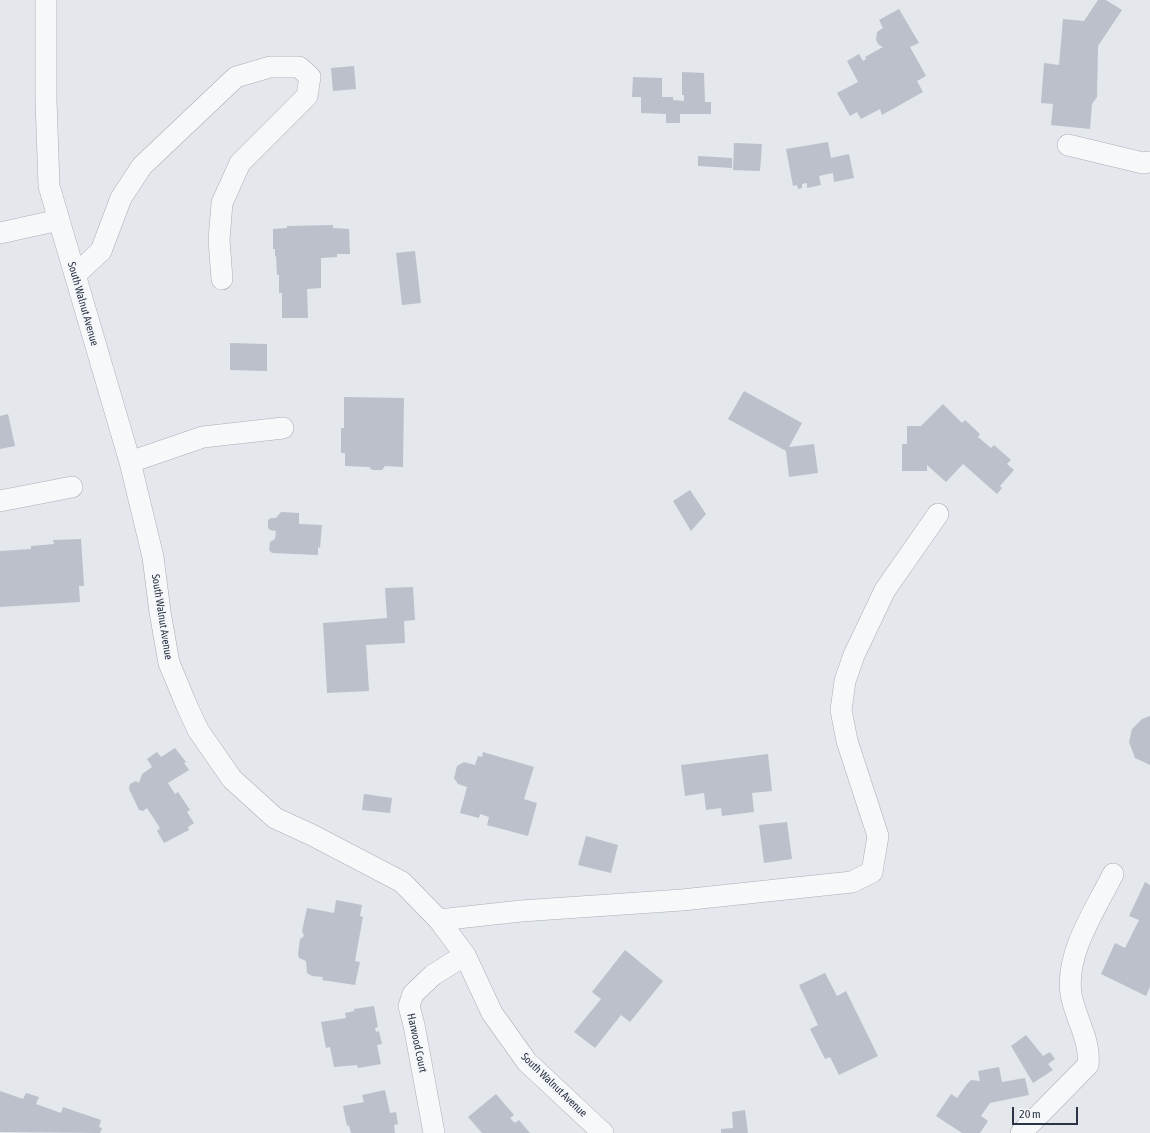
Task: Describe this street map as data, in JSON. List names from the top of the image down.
{
  "streets": {
    "street": ["South Walnut Avenue", "Harwood Court"]
  },
  "crossings": [
    ["South Walnut Avenue", "Harwood Court"]
  ],
  "scale_bar": "20 m"
}
